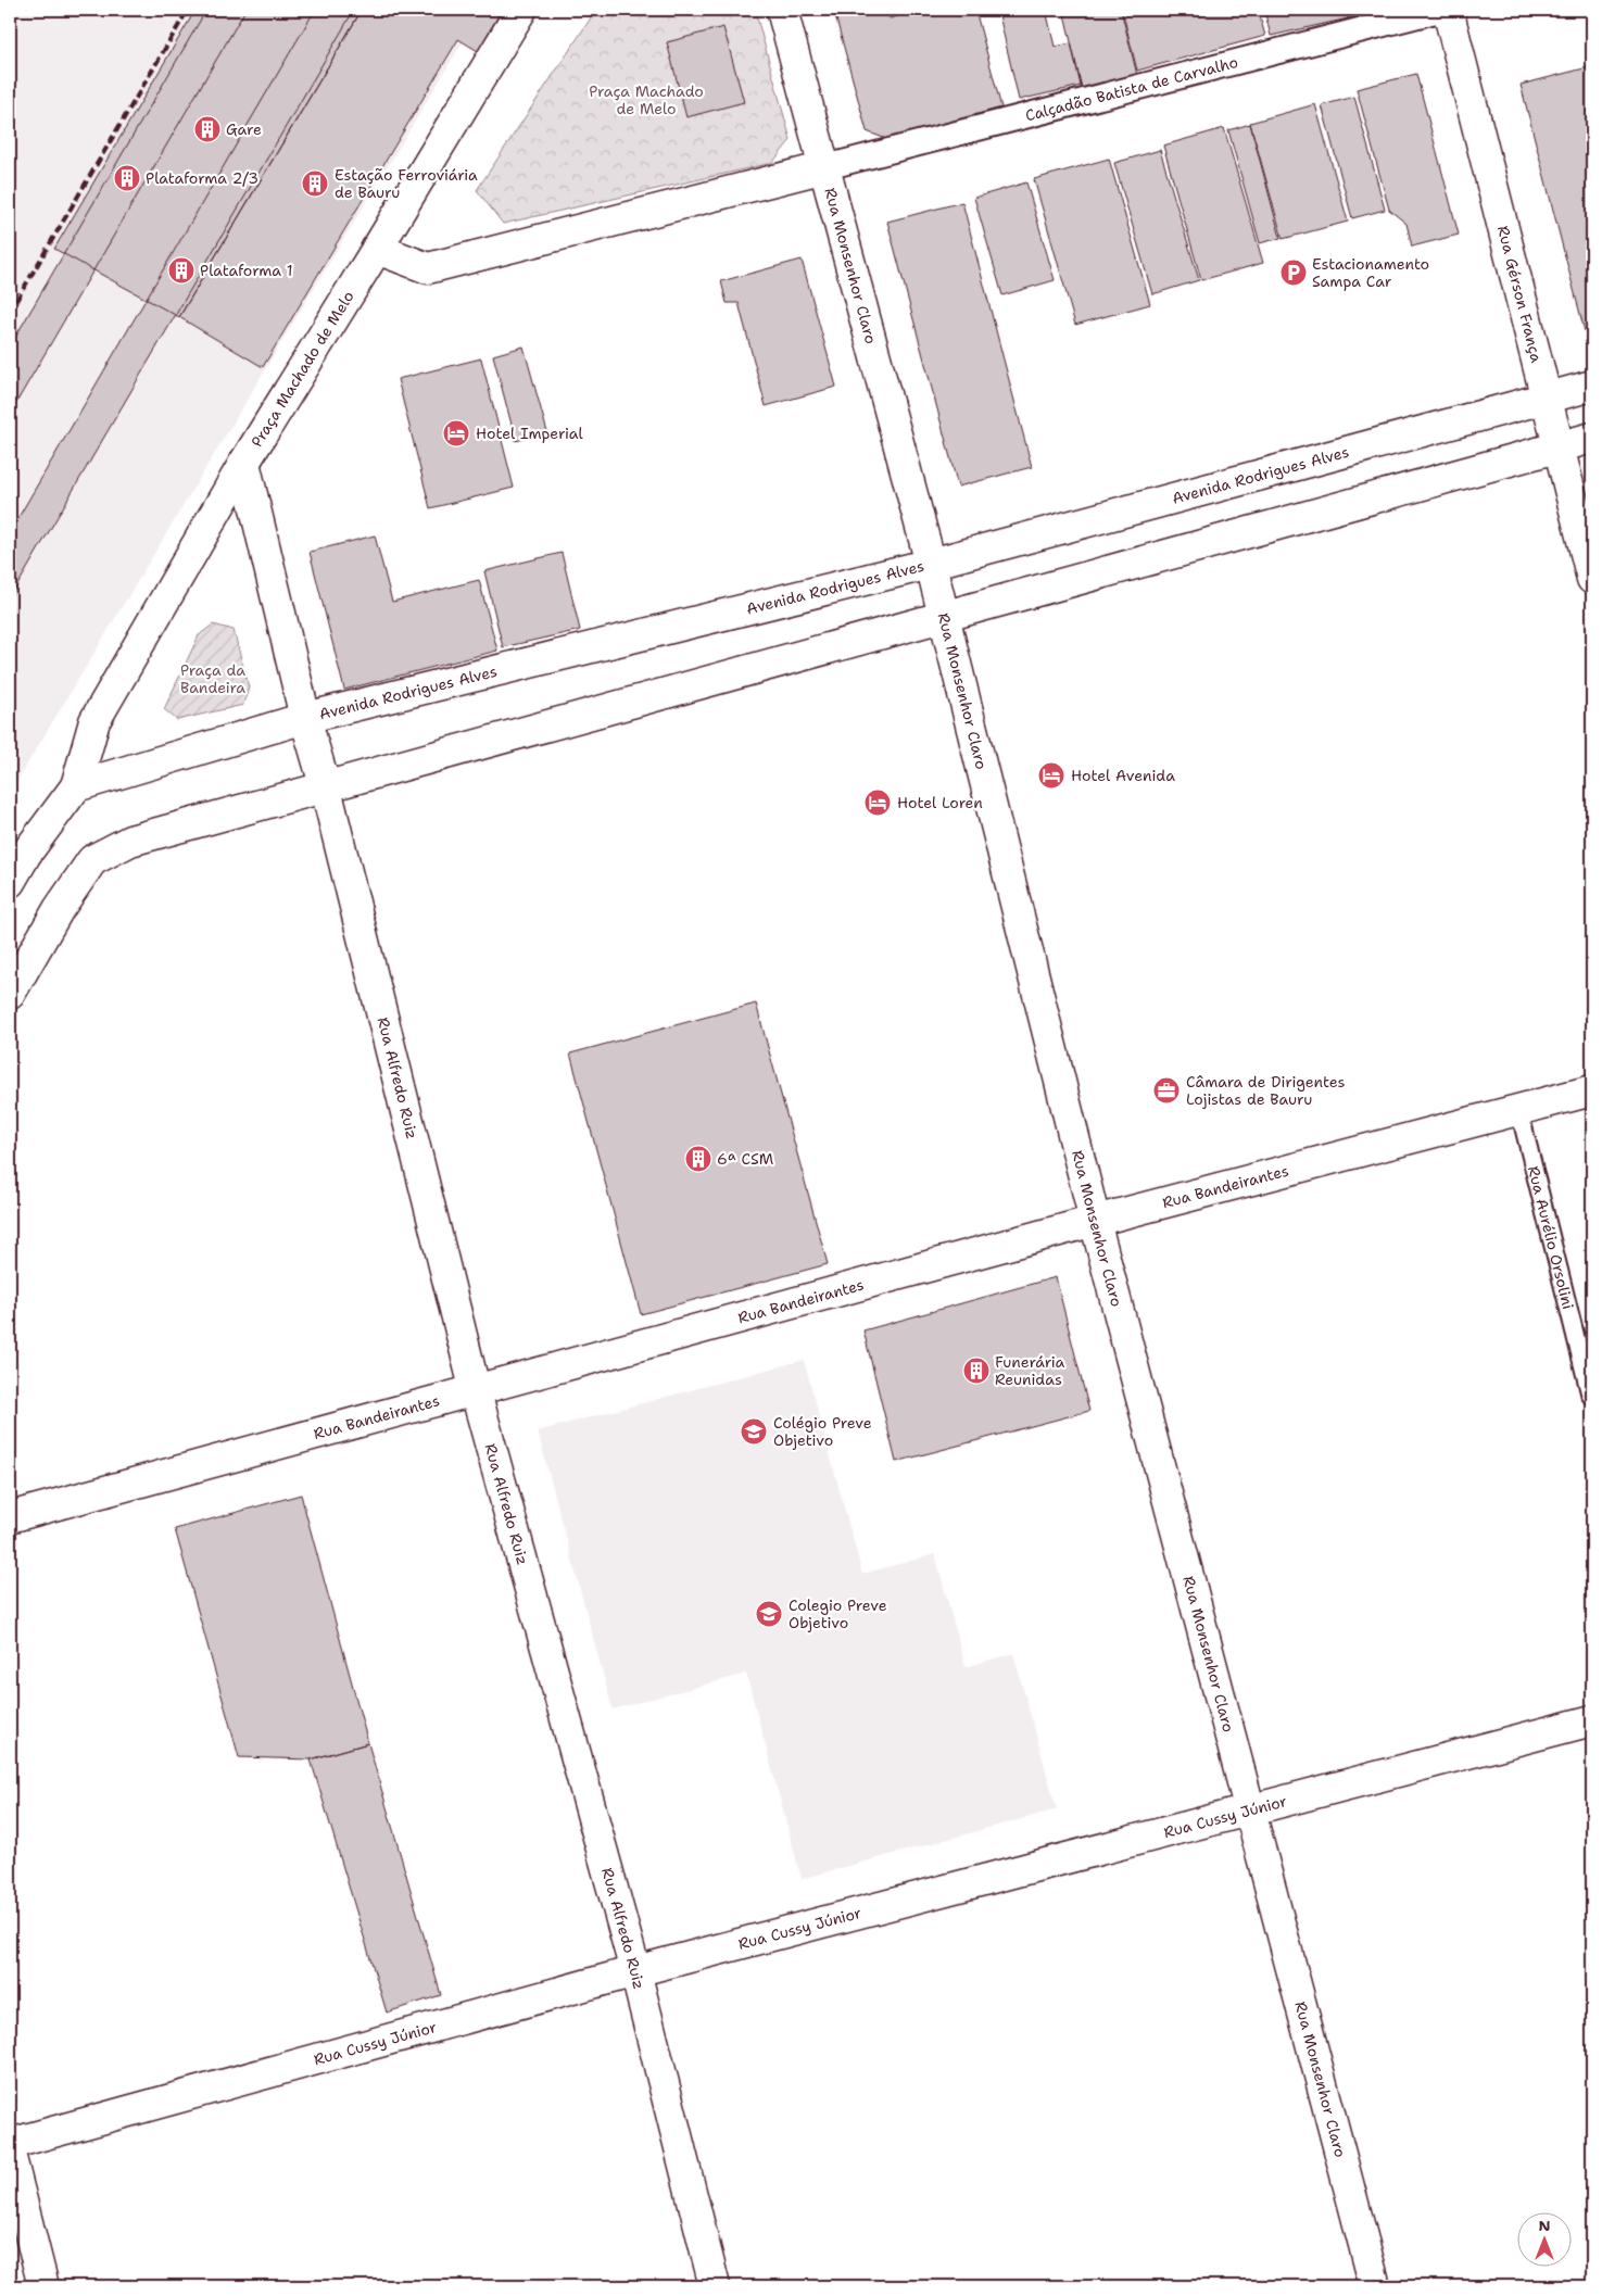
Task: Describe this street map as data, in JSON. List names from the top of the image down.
{
  "streets": {
    "street": [
      "Calçadão Batista de Carvalho",
      "Rua Monsenhor Claro",
      "Rua Gérson França",
      "Praça Machado de Melo",
      "Avenida Rodrigues Alves",
      "Rua Alfredo Ruiz",
      "Rua Bandeirantes",
      "Rua Cussy Júnior"
    ],
    "lane": ["Rua Aurélio Orsolini"]
  },
  "crossings": [
    ["Calçadão Batista de Carvalho", "Rua Monsenhor Claro"],
    ["Rua Monsenhor Claro", "Avenida Rodrigues Alves"],
    ["Rua Monsenhor Claro", "Rua Bandeirantes"],
    ["Rua Monsenhor Claro", "Rua Cussy Júnior"],
    ["Rua Gérson França", "Avenida Rodrigues Alves"],
    ["Avenida Rodrigues Alves", "Rua Alfredo Ruiz"],
    ["Rua Alfredo Ruiz", "Rua Bandeirantes"],
    ["Rua Alfredo Ruiz", "Rua Cussy Júnior"],
    ["Rua Bandeirantes", "Rua Aurélio Orsolini"]
  ],
  "parks": ["Praça Machado de Melo", "Praça da Bandeira"],
  "places": {
    "building": [
      "Gare",
      "Plataforma 2/3",
      "Estação Ferroviária de Bauru",
      "Plataforma 1",
      "6ª CSM",
      "Funerária Reunidas"
    ],
    "parking": ["Estacionamento Sampa Car"],
    "hotel": ["Hotel Imperial", "Hotel Avenida", "Hotel Loren"],
    "office": ["Câmara de Dirigentes Lojistas de Bauru"],
    "school or university": ["Colégio Preve Objetivo", "Colegio Preve Objetivo"]
  },
  "north": "top"
}
